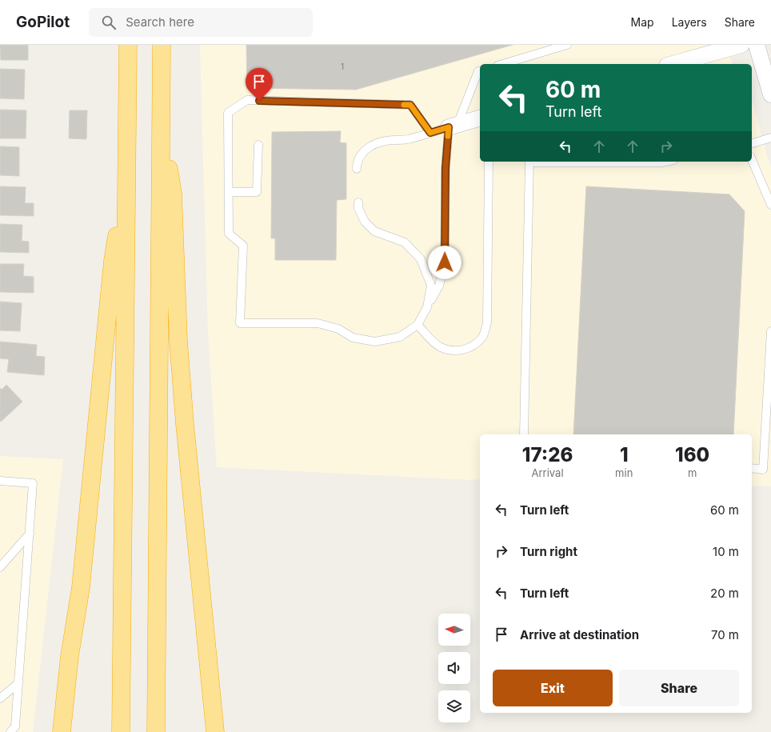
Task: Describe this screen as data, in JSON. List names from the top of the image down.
{
  "house_numbers": ["1"],
  "north": "left",
  "page": {
    "header": "GoPilot",
    "search": "Search here",
    "nav": ["Map", "Layers", "Share"],
    "turn": ["60 m", "Turn left"],
    "eta": [
      "17:26",
      "Arrival",
      "1",
      "min",
      "160",
      "m"
    ],
    "list": [
      {
        "name": "Turn left",
        "value": "60 m"
      },
      {
        "name": "Turn right",
        "value": "10 m"
      },
      {
        "name": "Turn left",
        "value": "20 m"
      },
      {
        "name": "Arrive at destination",
        "value": "70 m"
      }
    ],
    "buttons": ["Exit", "Share"]
  }
}
